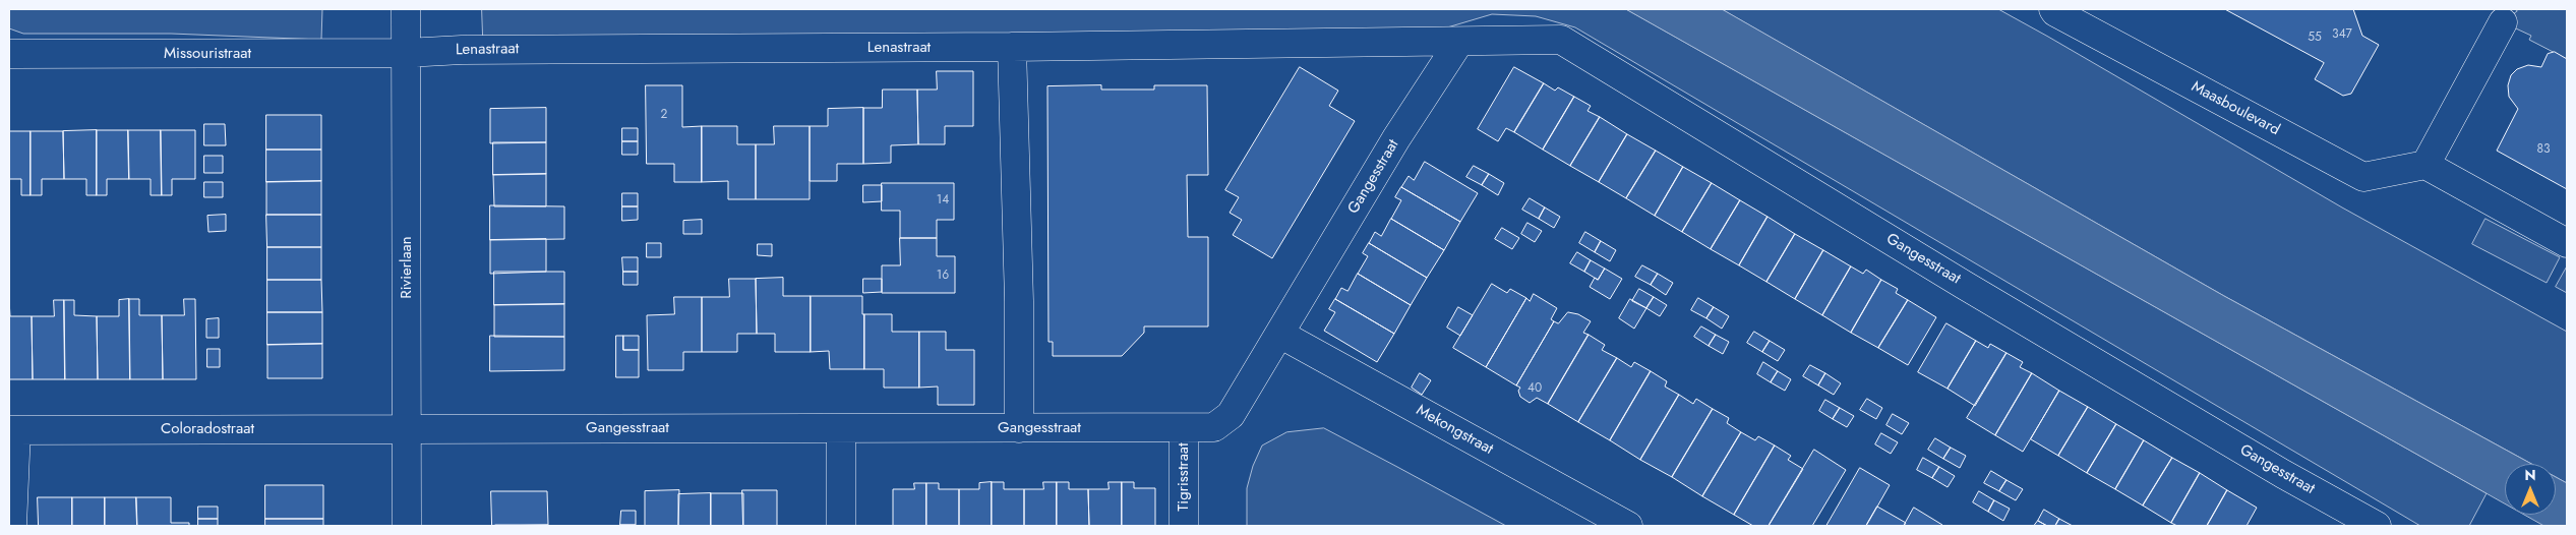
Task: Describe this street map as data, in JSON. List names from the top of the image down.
{
  "streets": {
    "street": [
      "Lenastraat",
      "Missouristraat",
      "Maasboulevard",
      "Gangesstraat",
      "Rivierlaan",
      "Coloradostraat",
      "Mekongstraat",
      "Tigrisstraat"
    ]
  },
  "crossings": [
    ["Lenastraat", "Missouristraat"],
    ["Lenastraat", "Gangesstraat"],
    ["Lenastraat", "Rivierlaan"],
    ["Missouristraat", "Rivierlaan"],
    ["Gangesstraat", "Rivierlaan"],
    ["Gangesstraat", "Coloradostraat"],
    ["Gangesstraat", "Mekongstraat"],
    ["Gangesstraat", "Tigrisstraat"],
    ["Rivierlaan", "Coloradostraat"]
  ],
  "house_numbers": [
    "347",
    "55",
    "2",
    "83",
    "14",
    "16",
    "40"
  ],
  "north": "top"
}
